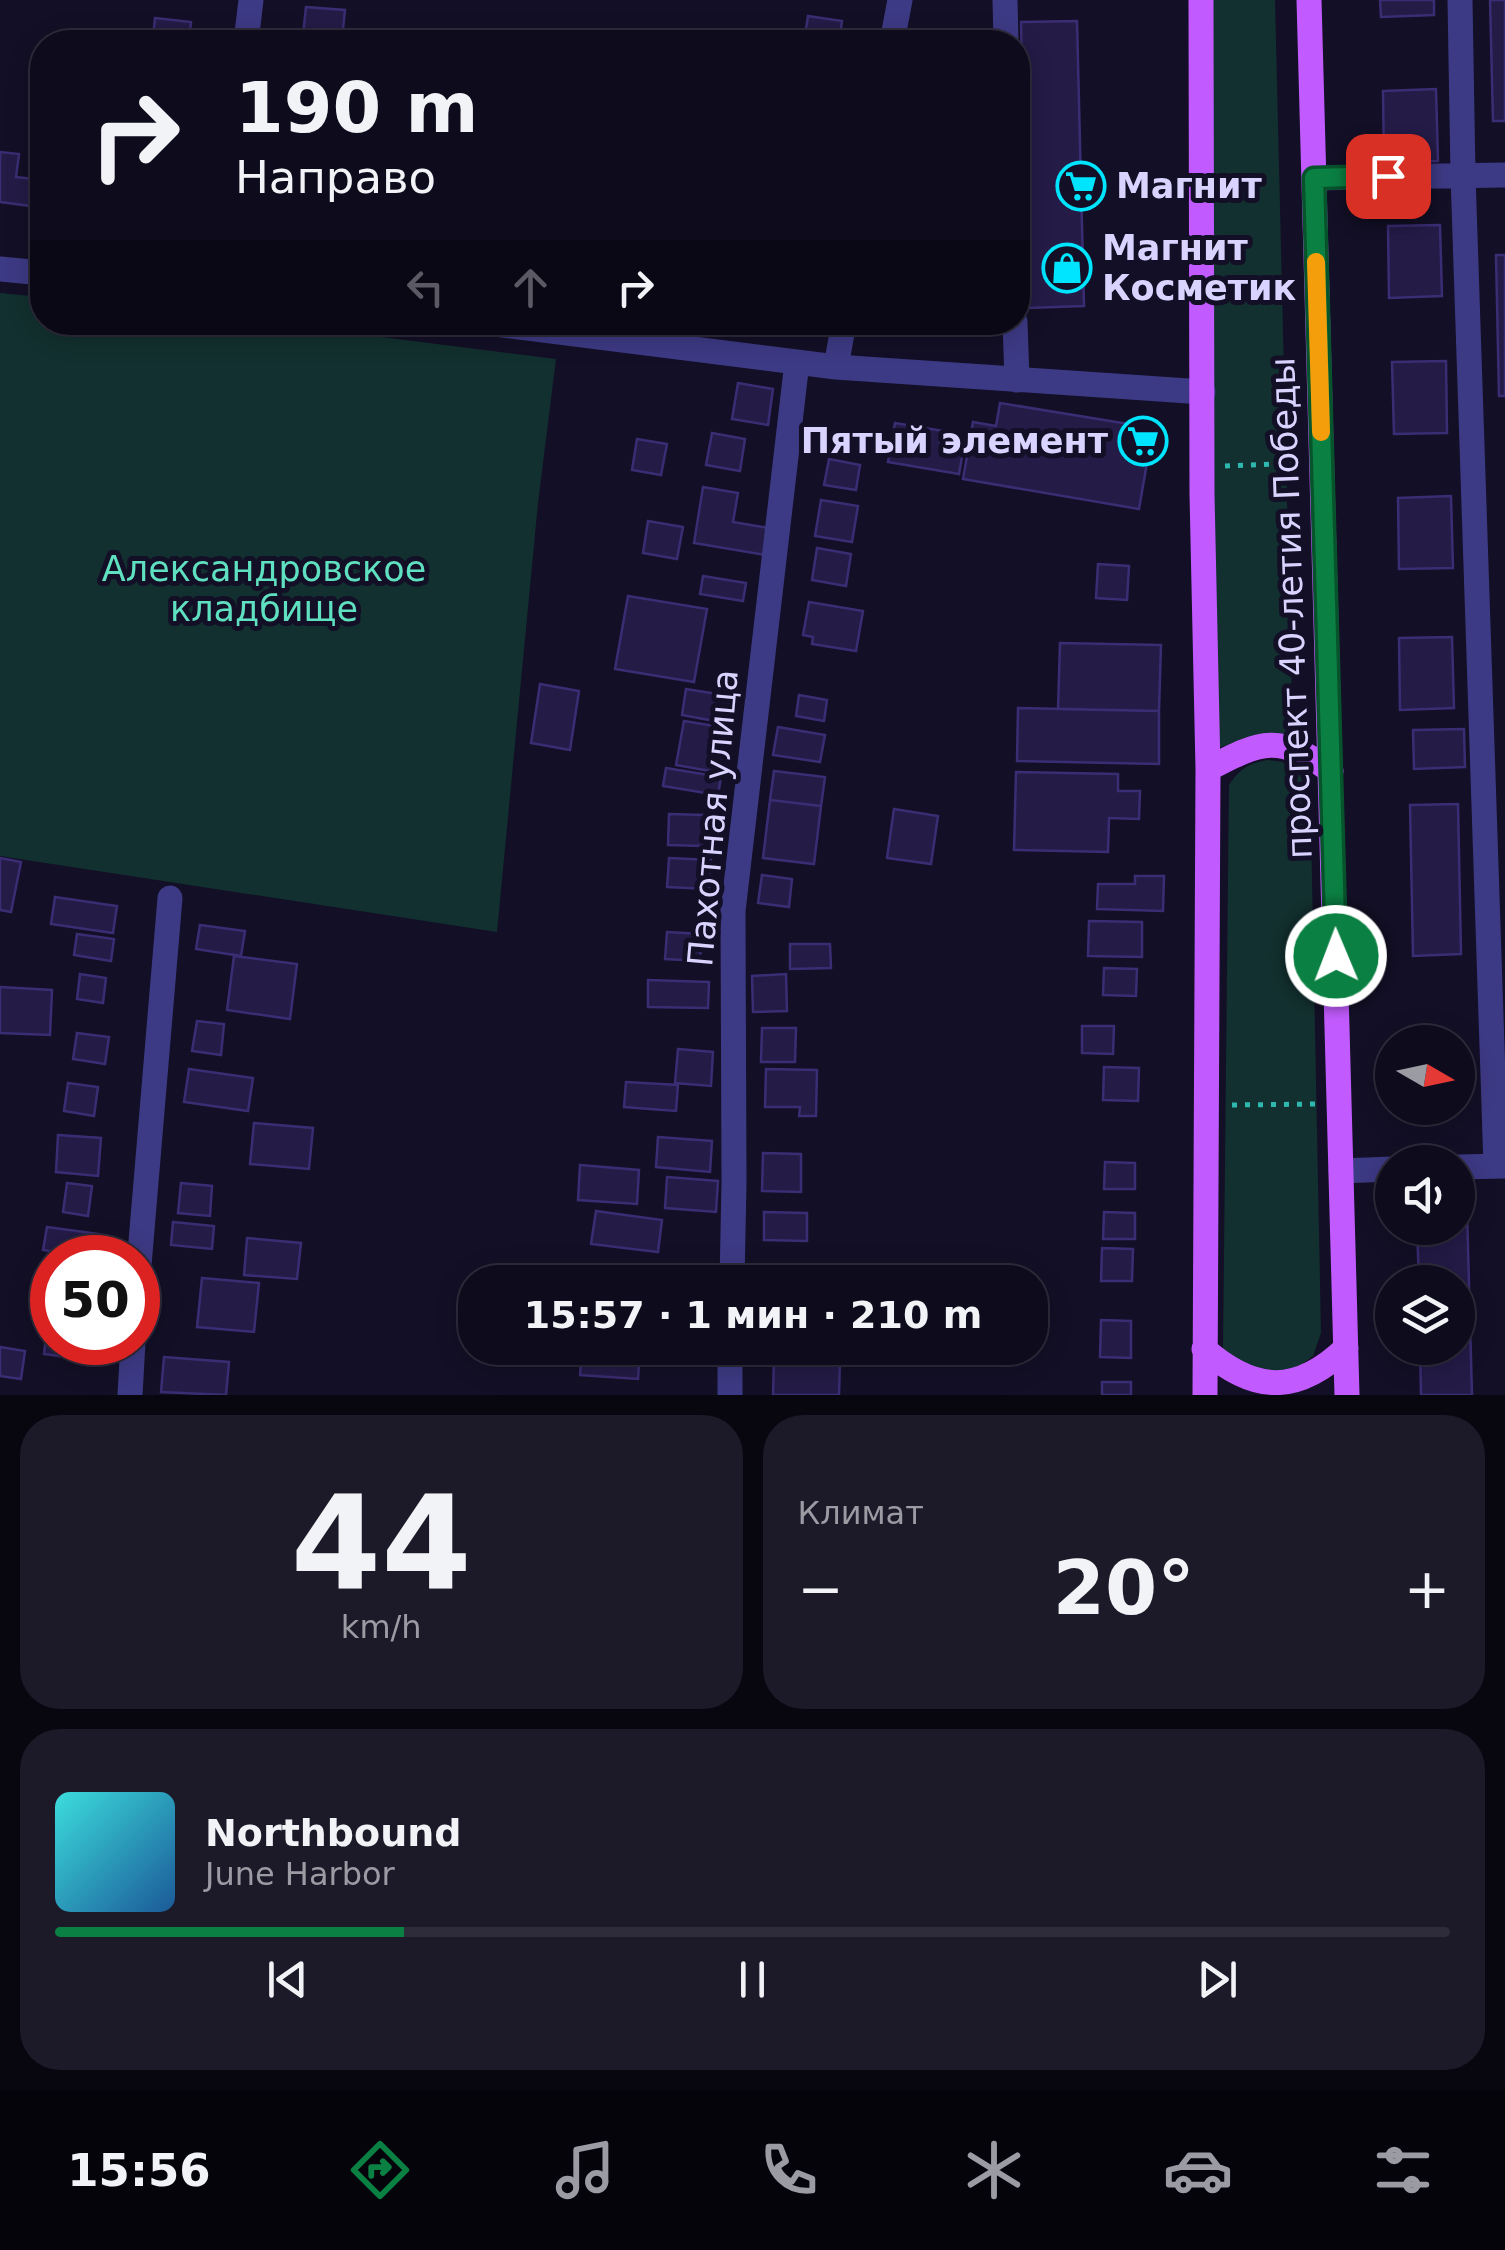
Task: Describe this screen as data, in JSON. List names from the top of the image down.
{
  "streets": {
    "main road": ["проспект 40-летия Победы"],
    "street": ["Пахотная улица"]
  },
  "parks": ["Александровское кладбище"],
  "places": {
    "supermarket": ["Магнит", "Пятый элемент"],
    "shop": ["Магнит Косметик"]
  },
  "north": "right",
  "page": {
    "turn": ["190 m", "Направо"],
    "limit": "50",
    "trip": "15:57 · 1 мин · 210 m",
    "tile": [
      ["44", "km/h"],
      "Климат"
    ],
    "heat": ["−", "20°", "+"],
    "song": ["Northbound", "June Harbor"],
    "tabs": "15:56"
  }
}
